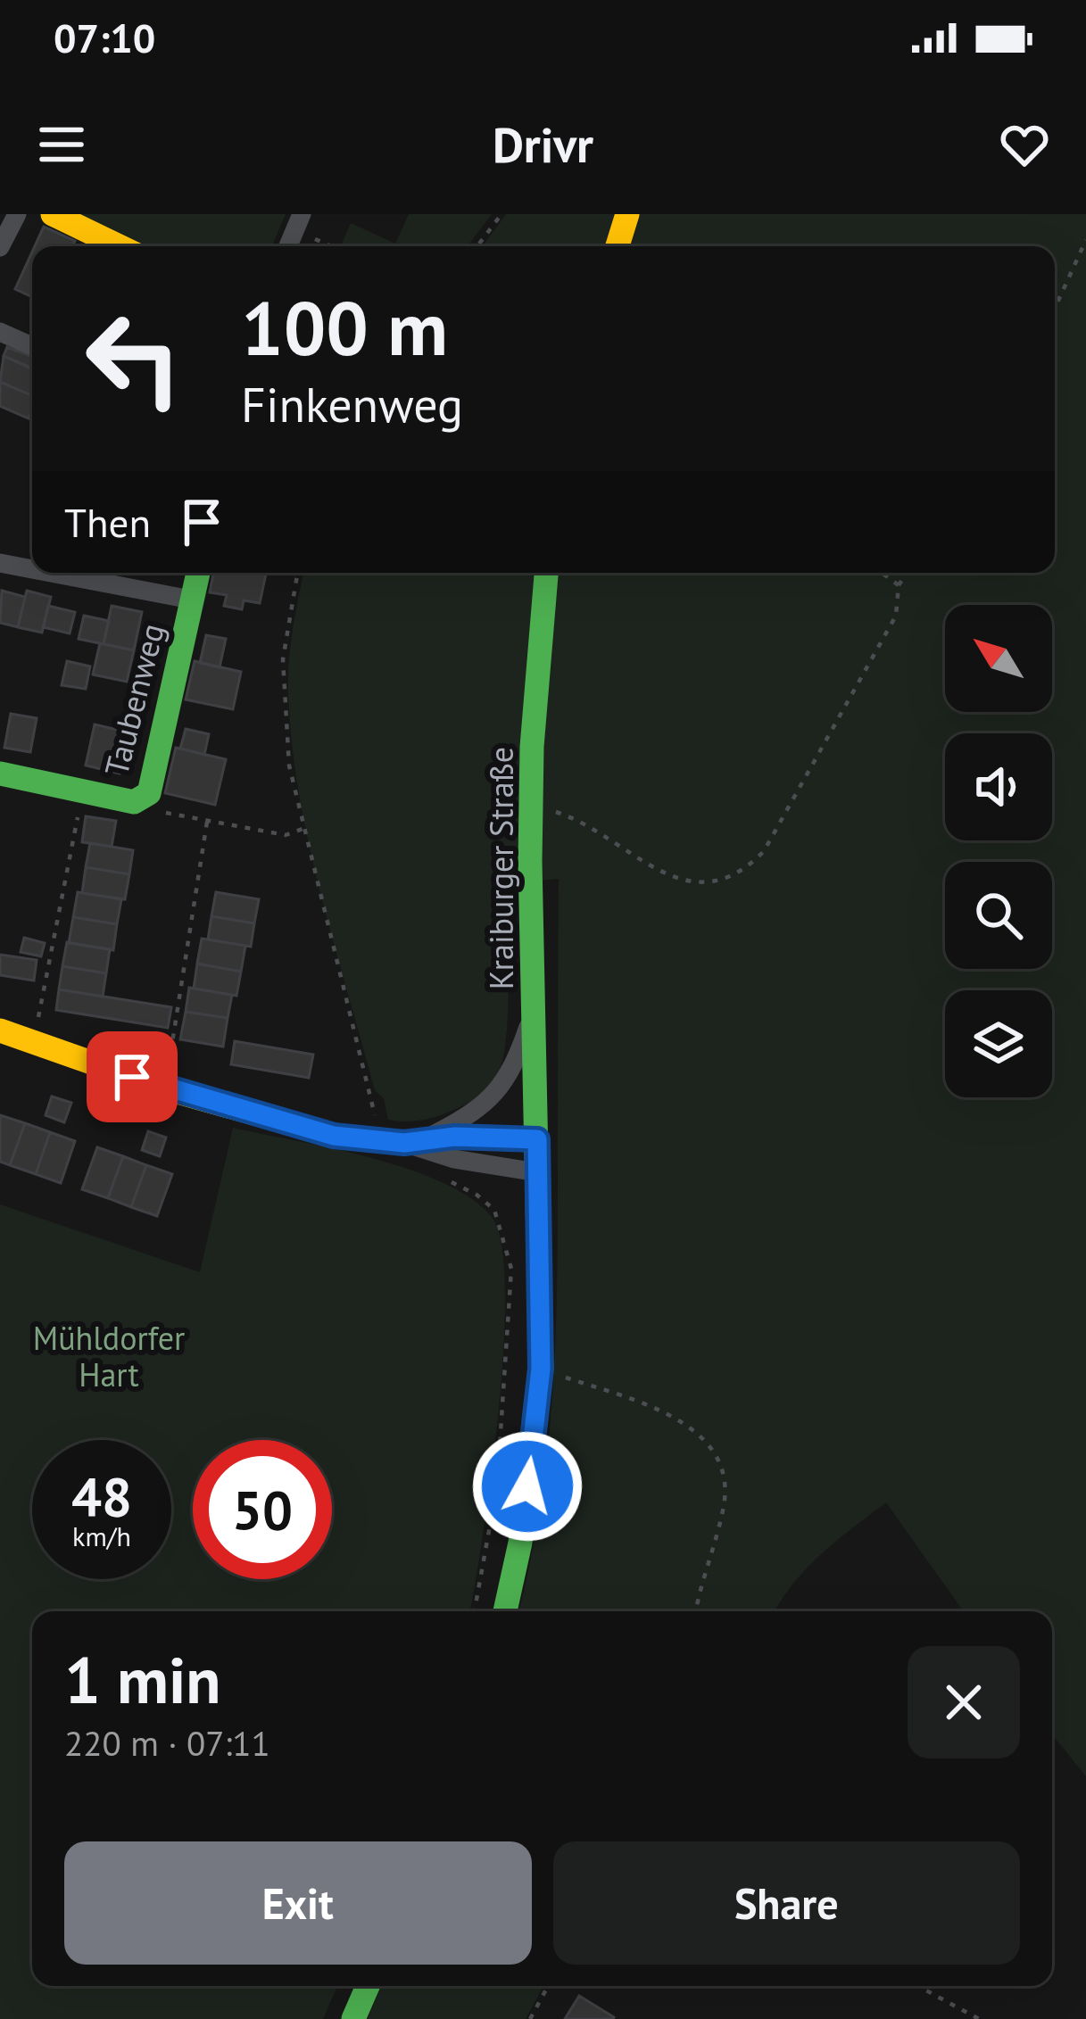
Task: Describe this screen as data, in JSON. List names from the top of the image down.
{
  "streets": {
    "main road": ["Taubenweg", "Kraiburger Straße"]
  },
  "parks": ["Mühldorfer Hart"],
  "north": "top left",
  "page": {
    "status": "07:10",
    "header": "Drivr",
    "turn": ["100 m", "Finkenweg"],
    "then": "Then",
    "speed": "48 km/h",
    "limit": "50",
    "heading": ["1 min", "220 m · 07:11"],
    "buttons": ["Exit", "Share"]
  }
}
